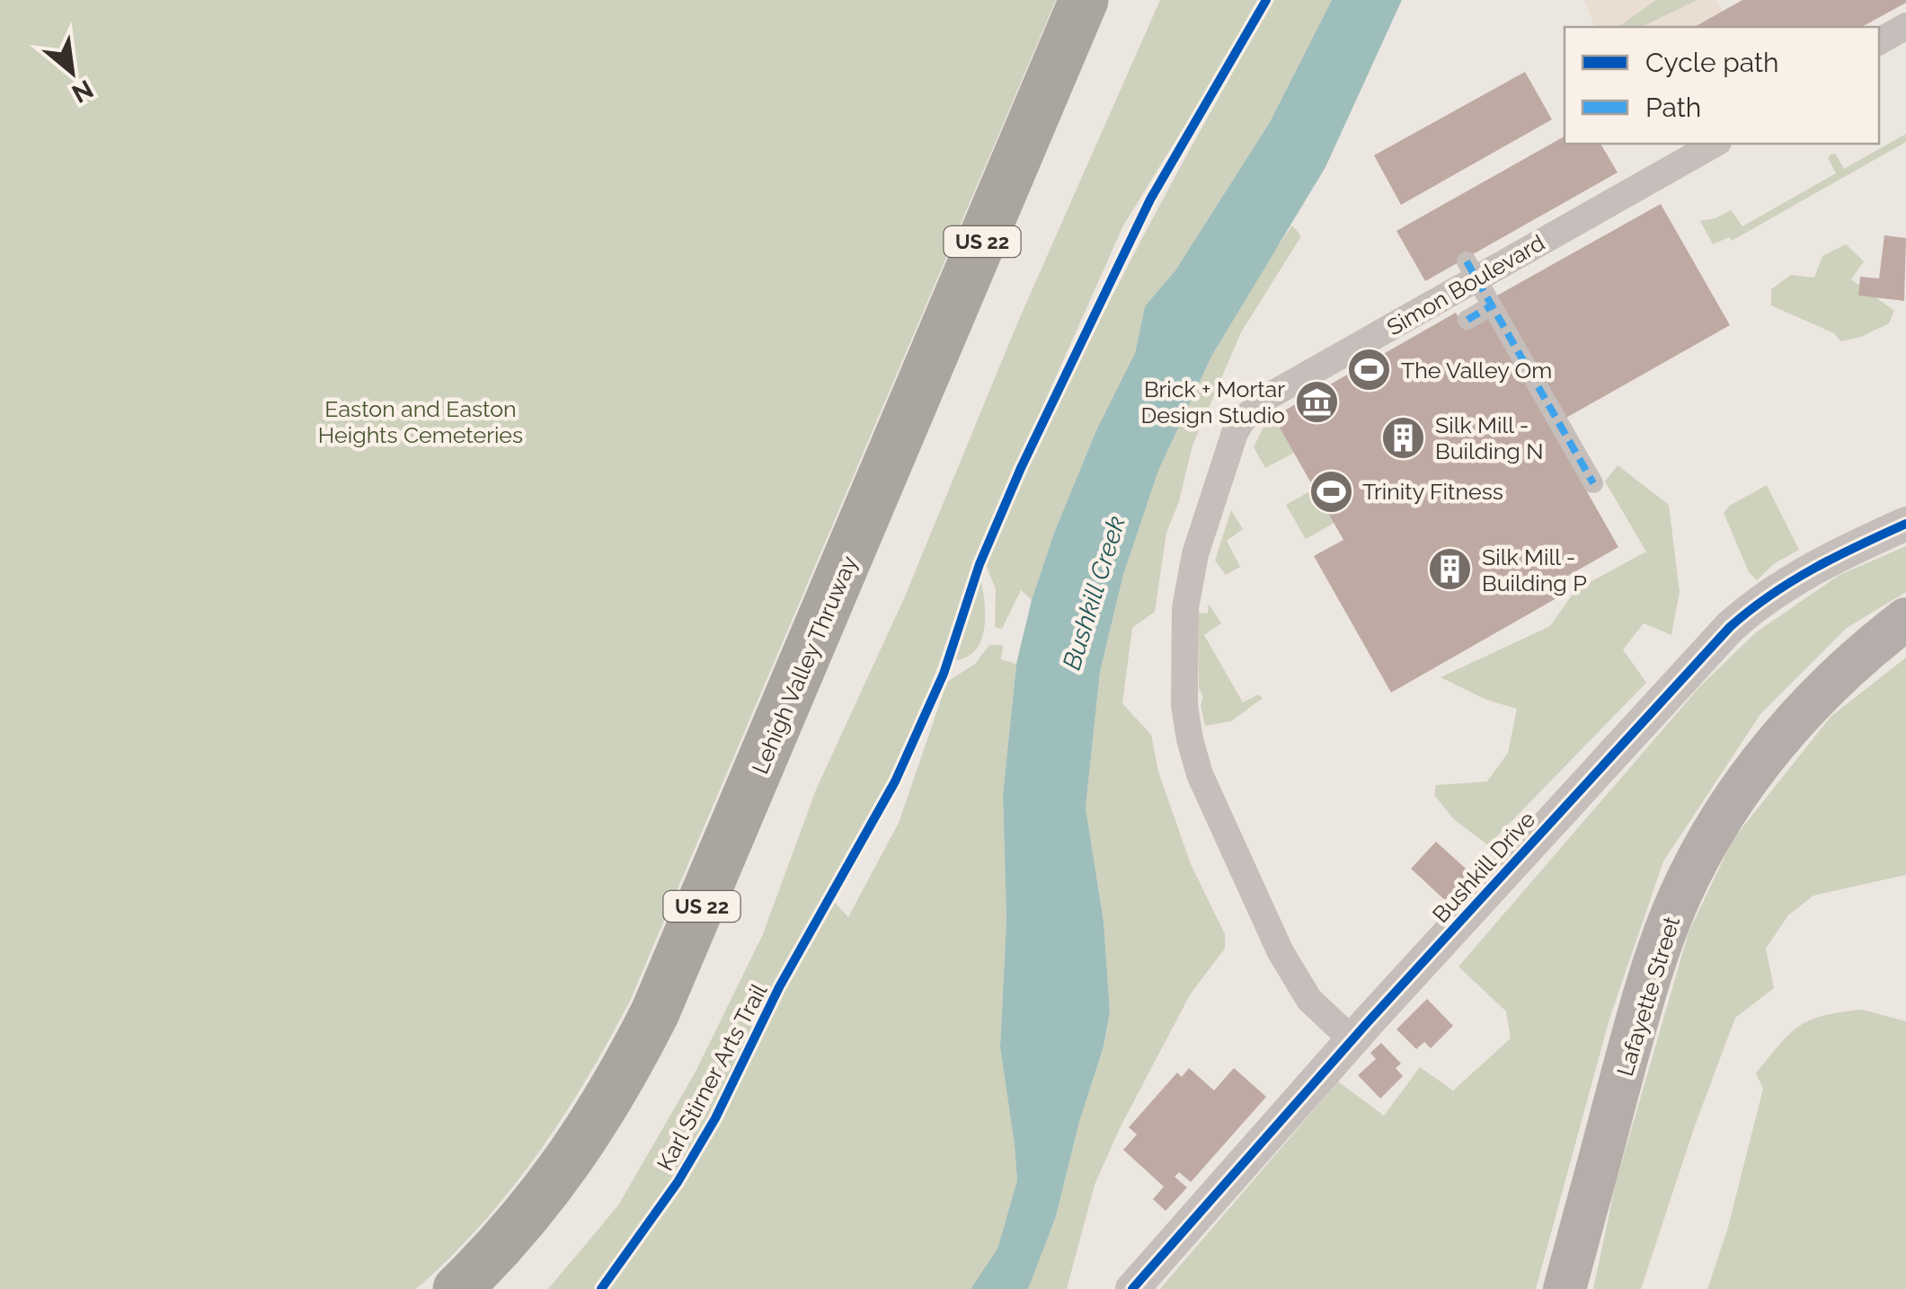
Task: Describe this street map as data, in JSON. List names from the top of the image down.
{
  "streets": {
    "highway": ["US 22", "Lehigh Valley Thruway"],
    "main road": ["Lafayette Street"],
    "street": ["Simon Boulevard", "Bushkill Drive"],
    "cycle path": ["Karl Stirner Arts Trail"]
  },
  "crossings": [
    ["Simon Boulevard", "Bushkill Drive"]
  ],
  "water": ["Bushkill Creek"],
  "parks": ["Easton and Easton Heights Cemeteries"],
  "places": {
    "sports": ["The Valley Om", "Trinity Fitness"],
    "museum": ["Brick + Mortar Design Studio"],
    "building": ["Silk Mill - Building N", "Silk Mill - Building P"]
  },
  "legend": ["Cycle path", "Path"],
  "north": "bottom right"
}
